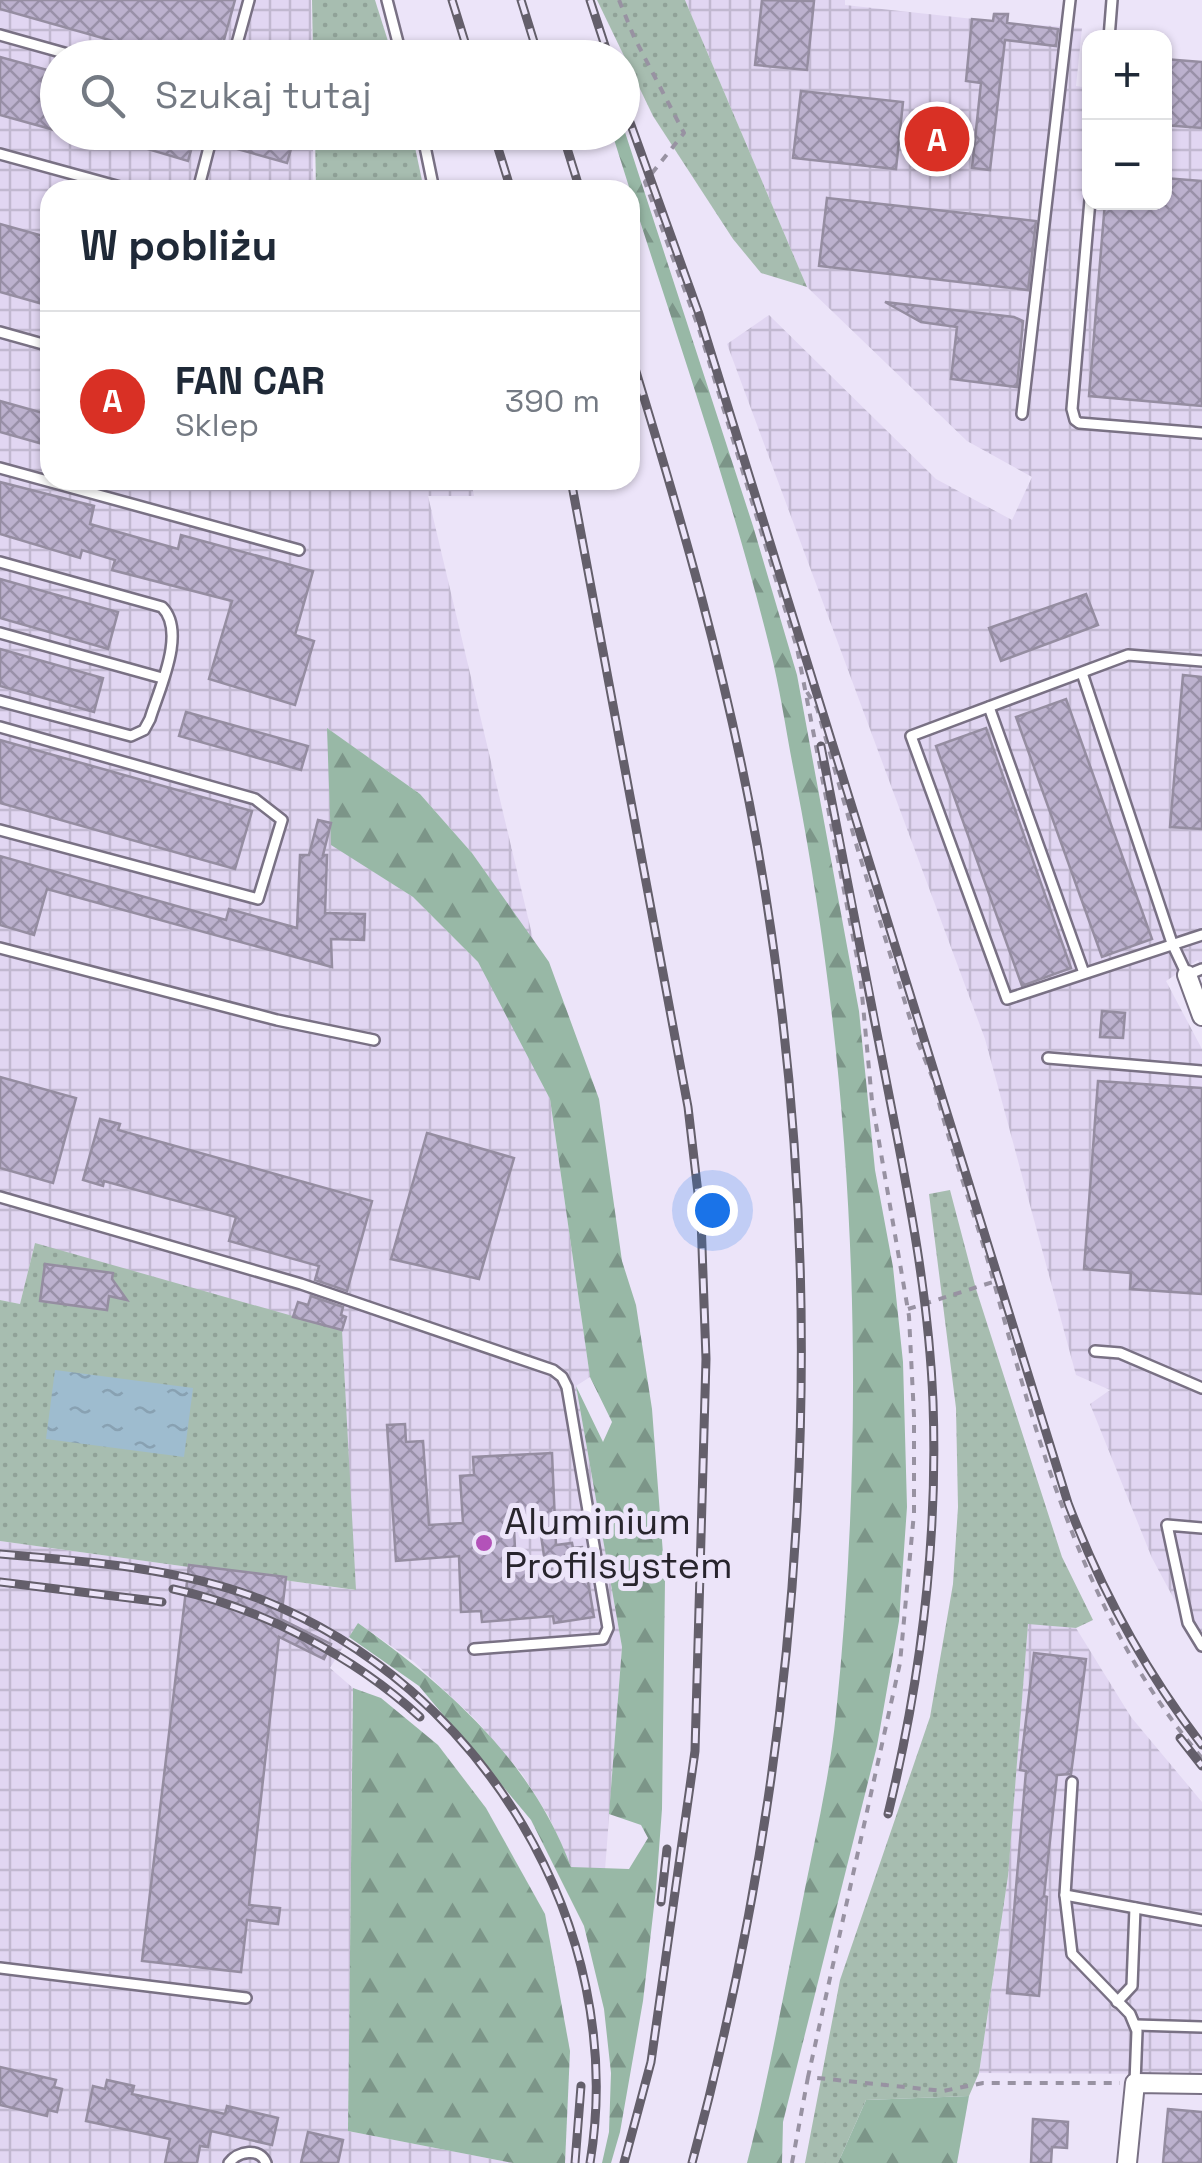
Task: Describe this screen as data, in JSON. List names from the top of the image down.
{
  "places": ["Aluminium Profilsystem"],
  "page": {
    "map_buttons": ["+", "−"],
    "search": "Szukaj tutaj",
    "pins": "A",
    "heading": "W pobliżu",
    "list": [
      {
        "mark": "A",
        "name": "FAN CAR",
        "note": "Sklep",
        "value": "390 m"
      }
    ]
  }
}
